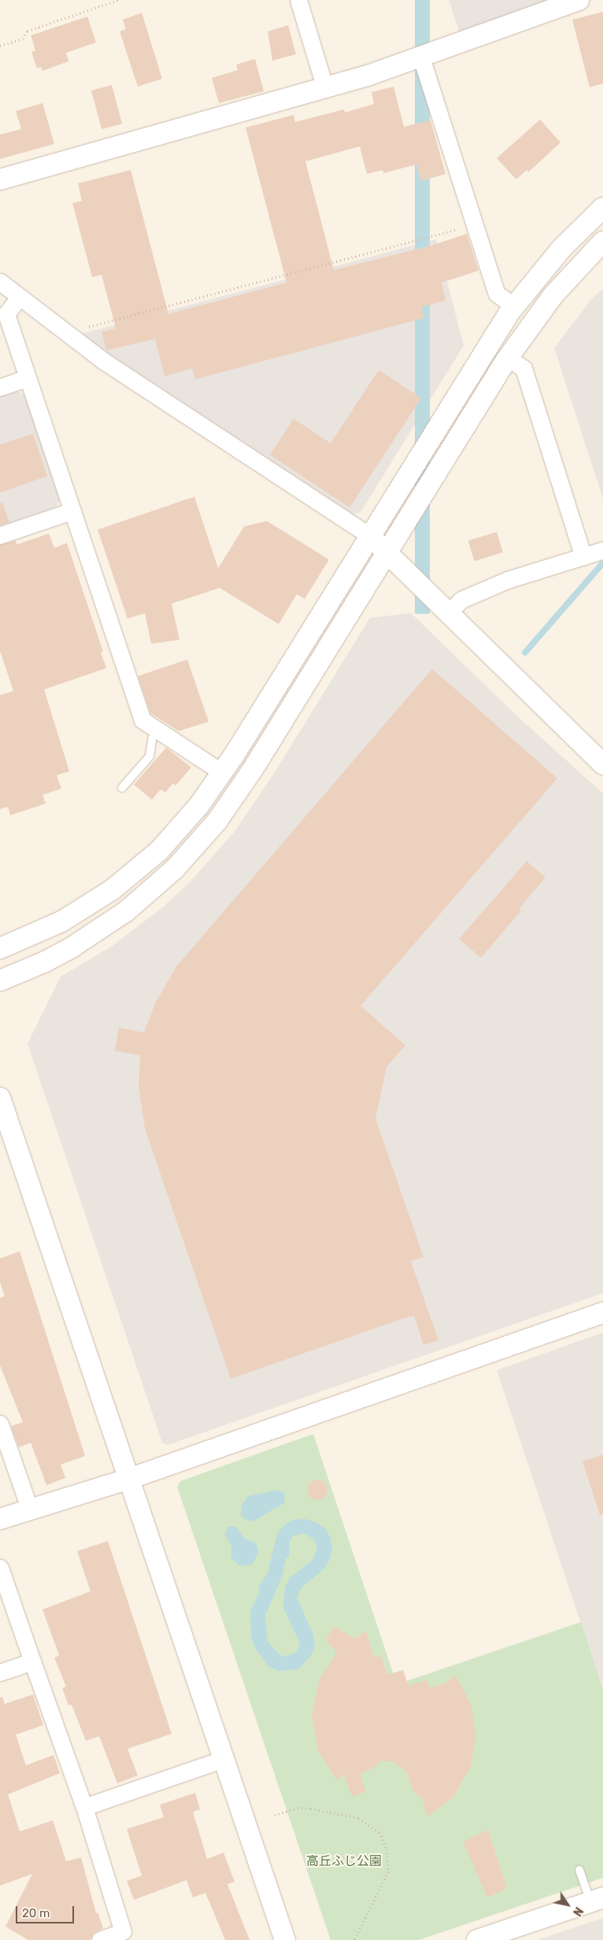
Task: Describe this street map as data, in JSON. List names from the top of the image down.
{
  "parks": ["高丘ふじ公園"],
  "scale_bar": "20 m",
  "north": "bottom right"
}
